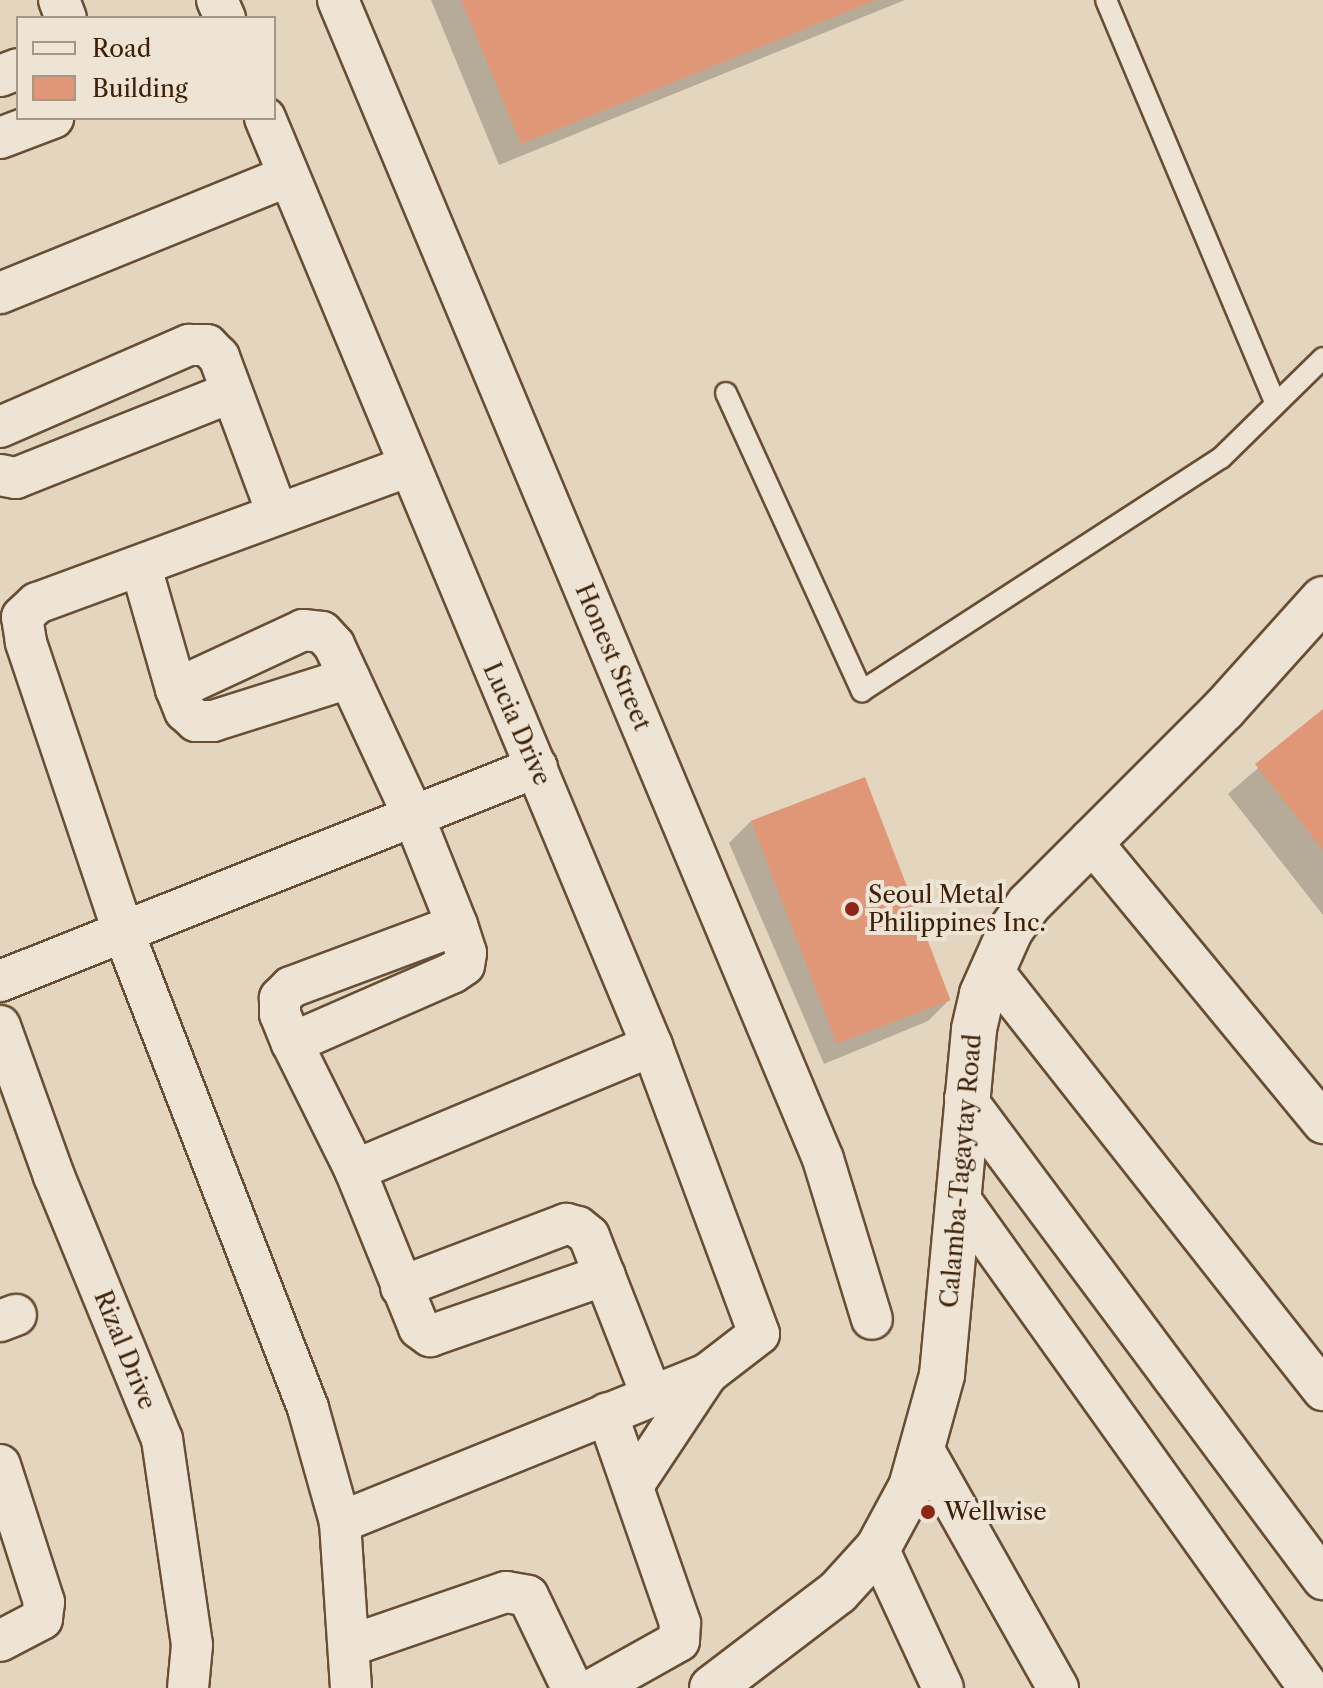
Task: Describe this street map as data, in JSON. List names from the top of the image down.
{
  "streets": {
    "main road": ["Calamba-Tagaytay Road"],
    "street": ["Honest Street", "Lucia Drive", "Rizal Drive"]
  },
  "places": ["Seoul Metal Philippines Inc.", "Wellwise"],
  "legend": ["Road", "Building"]
}
